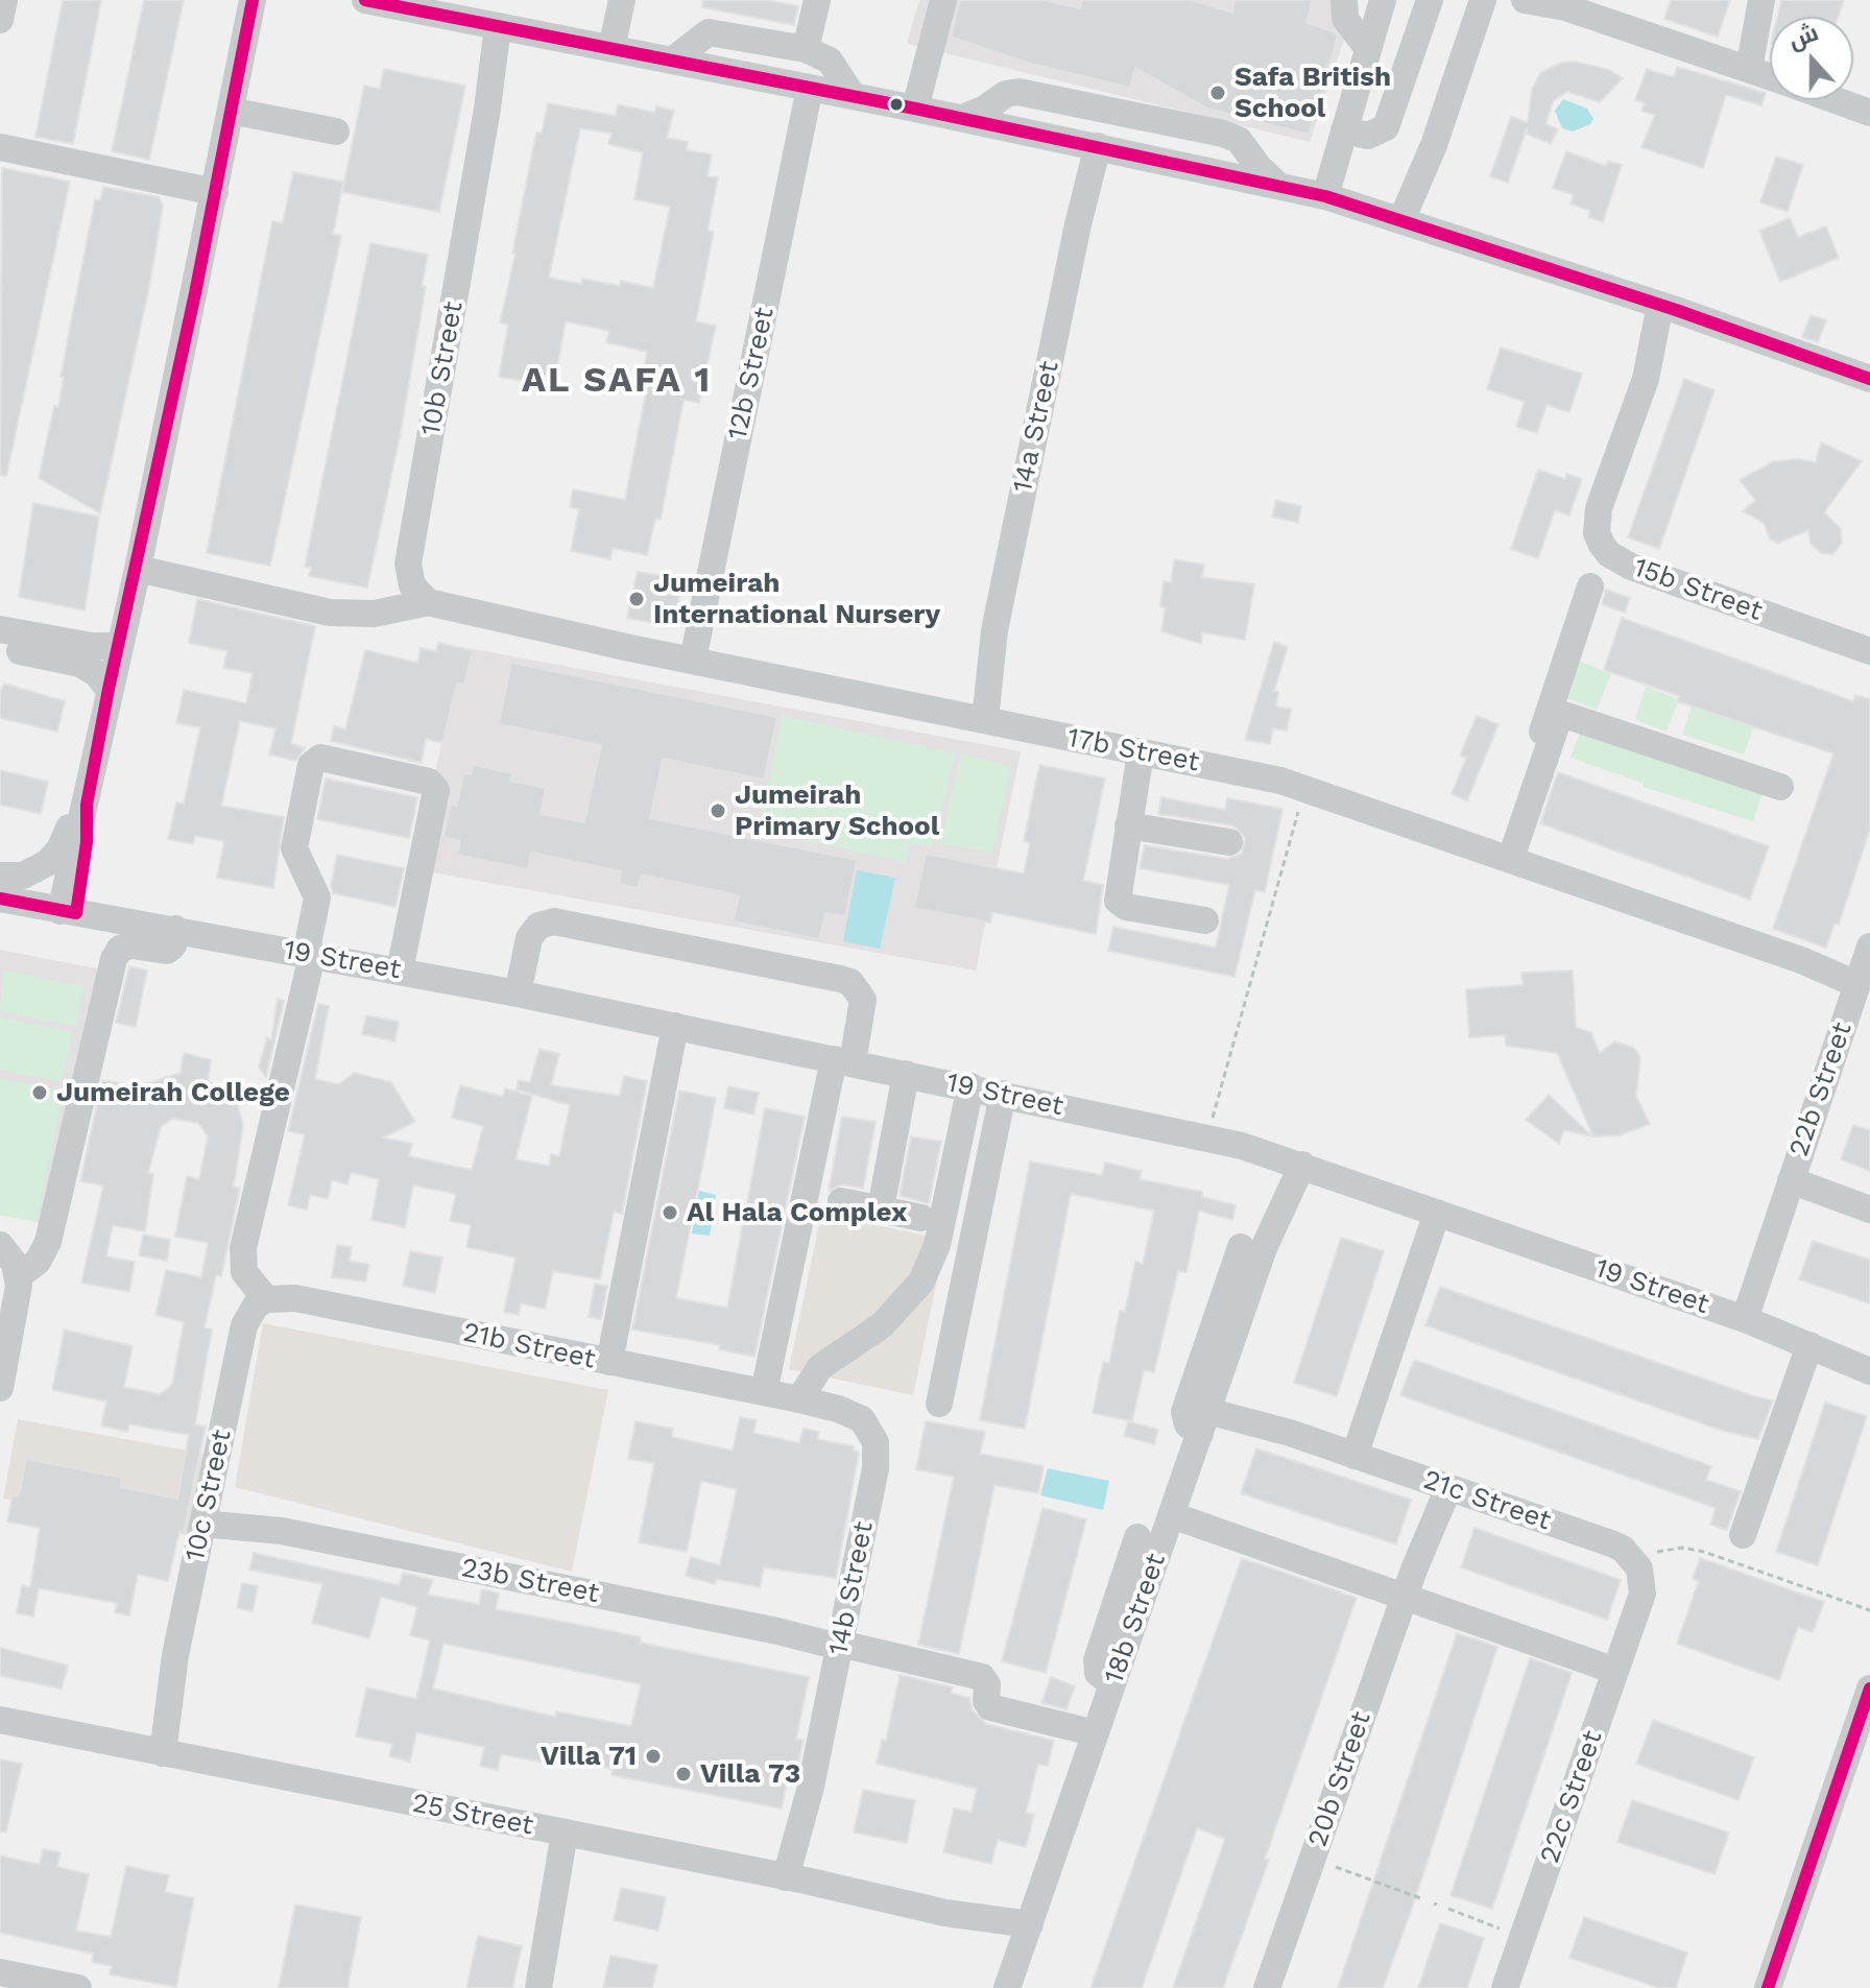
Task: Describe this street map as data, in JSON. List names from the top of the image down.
{
  "streets": {
    "street": [
      "10b Street",
      "12b Street",
      "14a Street",
      "15b Street",
      "17b Street",
      "19 Street",
      "22b Street",
      "21b Street",
      "10c Street",
      "21c Street",
      "23b Street",
      "14b Street",
      "18b Street",
      "20b Street",
      "22c Street",
      "25 Street"
    ]
  },
  "crossings": [
    ["10b Street", "17b Street"],
    ["12b Street", "17b Street"],
    ["14a Street", "17b Street"],
    ["17b Street", "22b Street"],
    ["19 Street", "22b Street"],
    ["19 Street", "18b Street"],
    ["21b Street", "10c Street"],
    ["21b Street", "14b Street"],
    ["10c Street", "23b Street"],
    ["10c Street", "25 Street"],
    ["21c Street", "18b Street"],
    ["21c Street", "20b Street"],
    ["21c Street", "22c Street"],
    ["23b Street", "14b Street"],
    ["23b Street", "18b Street"],
    ["14b Street", "25 Street"],
    ["18b Street", "25 Street"]
  ],
  "districts": ["AL SAFA 1"],
  "places": [
    "Safa British School",
    "Jumeirah International Nursery",
    "Jumeirah Primary School",
    "Jumeirah College",
    "Al Hala Complex",
    "Villa 71",
    "Villa 73"
  ],
  "north": "top"
}
